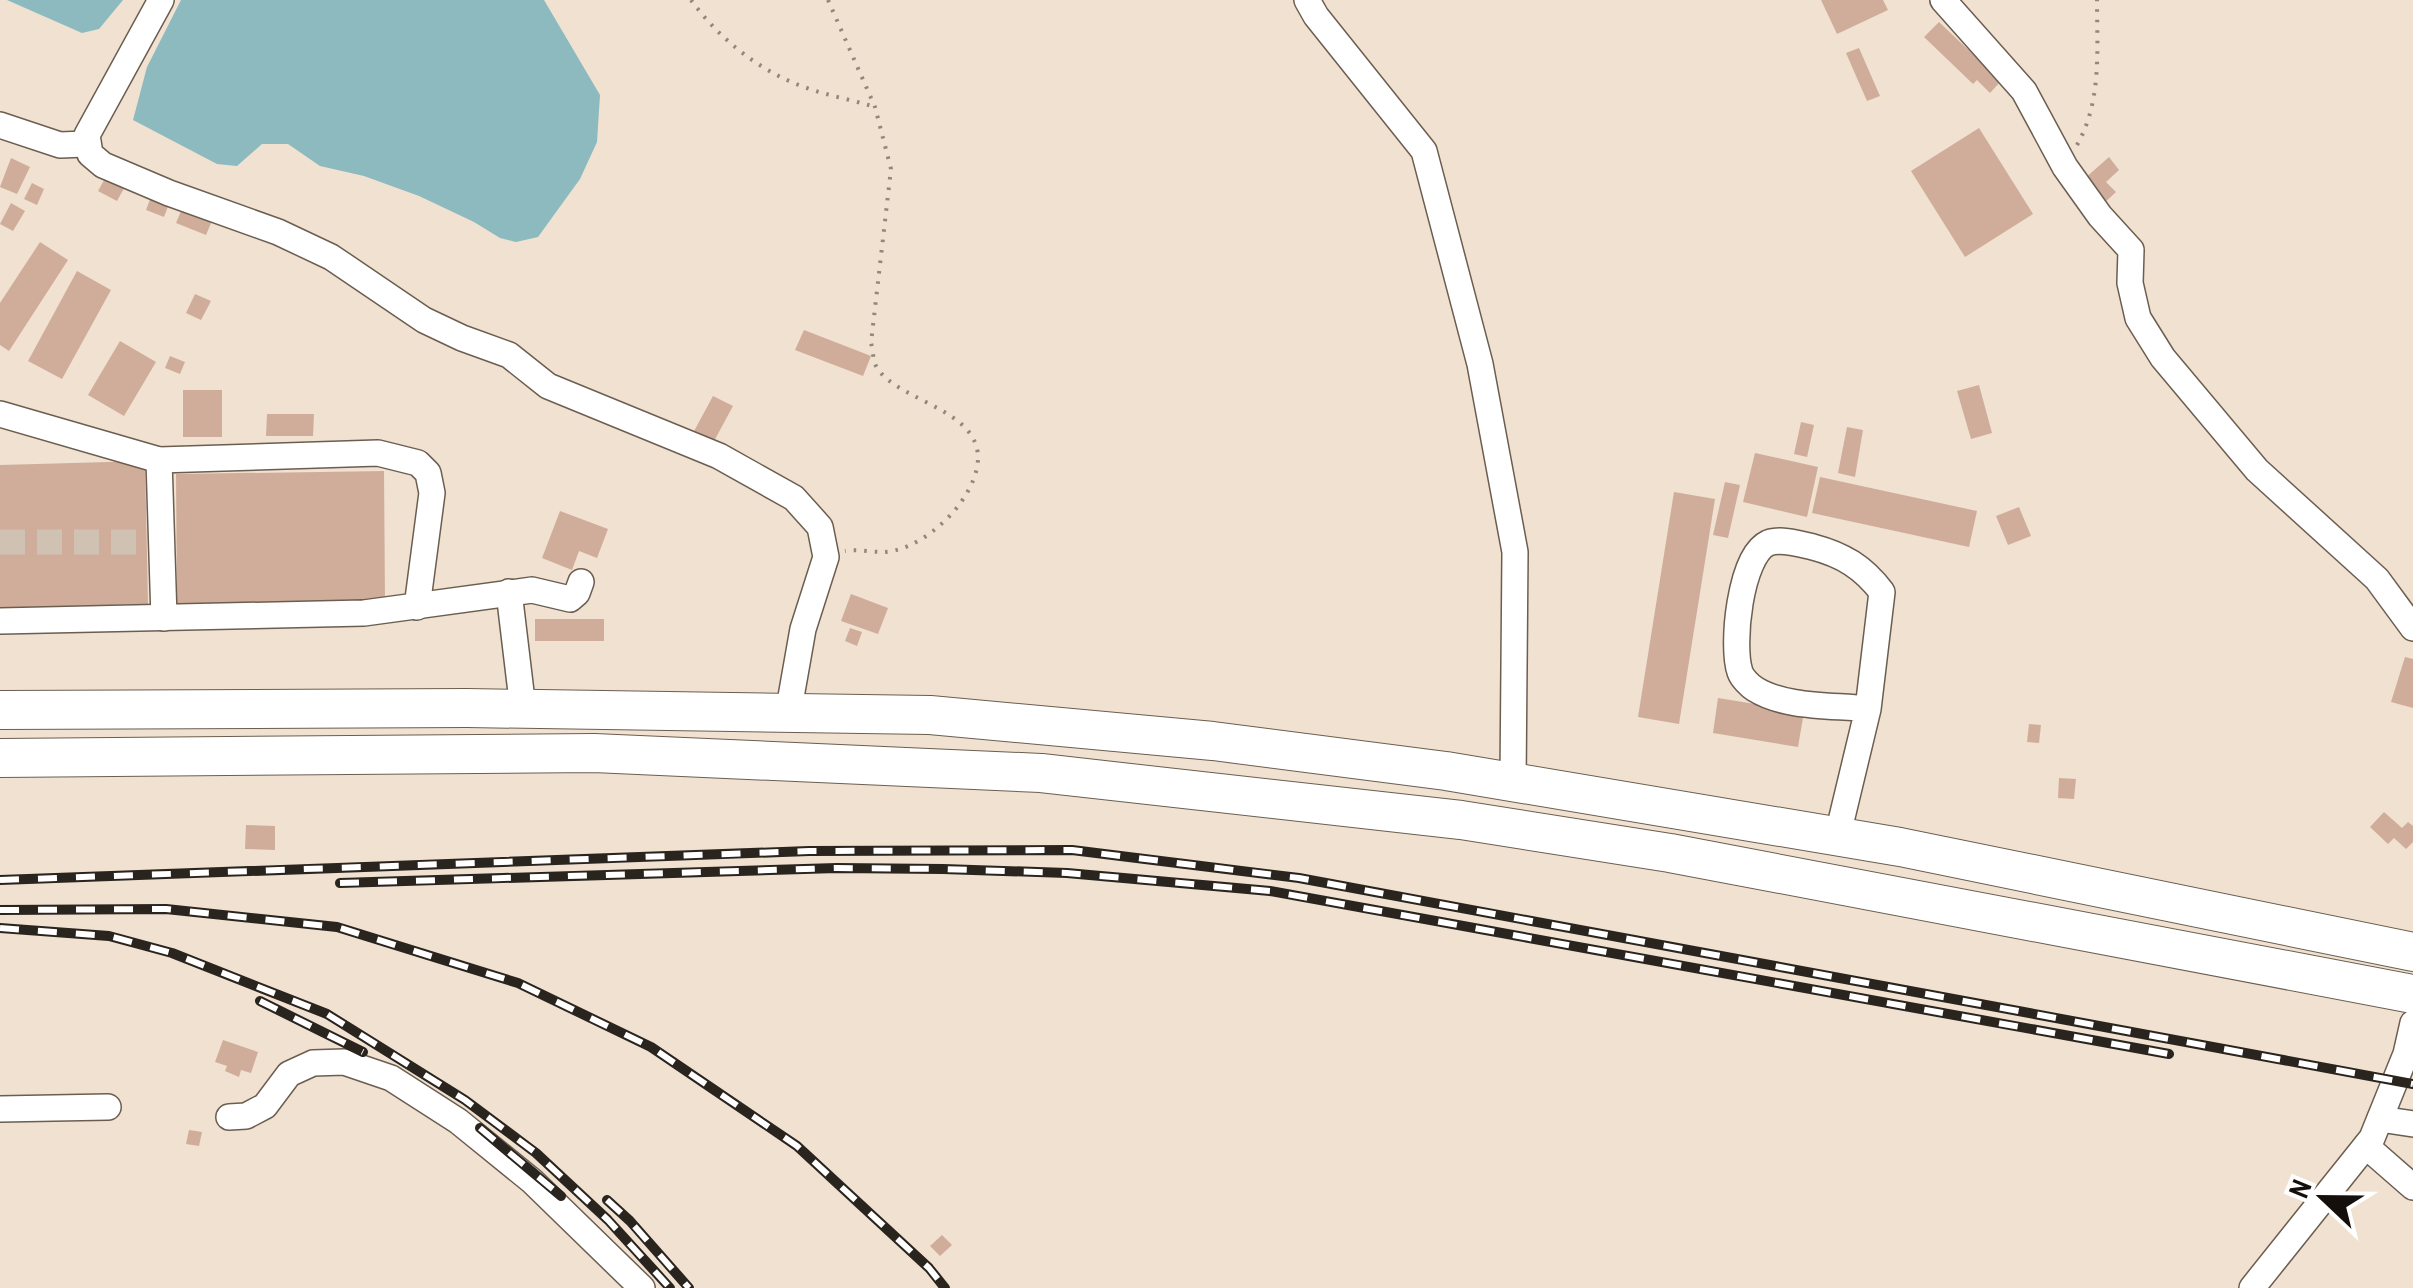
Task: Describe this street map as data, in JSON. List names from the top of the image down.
{
  "north": "left"
}
